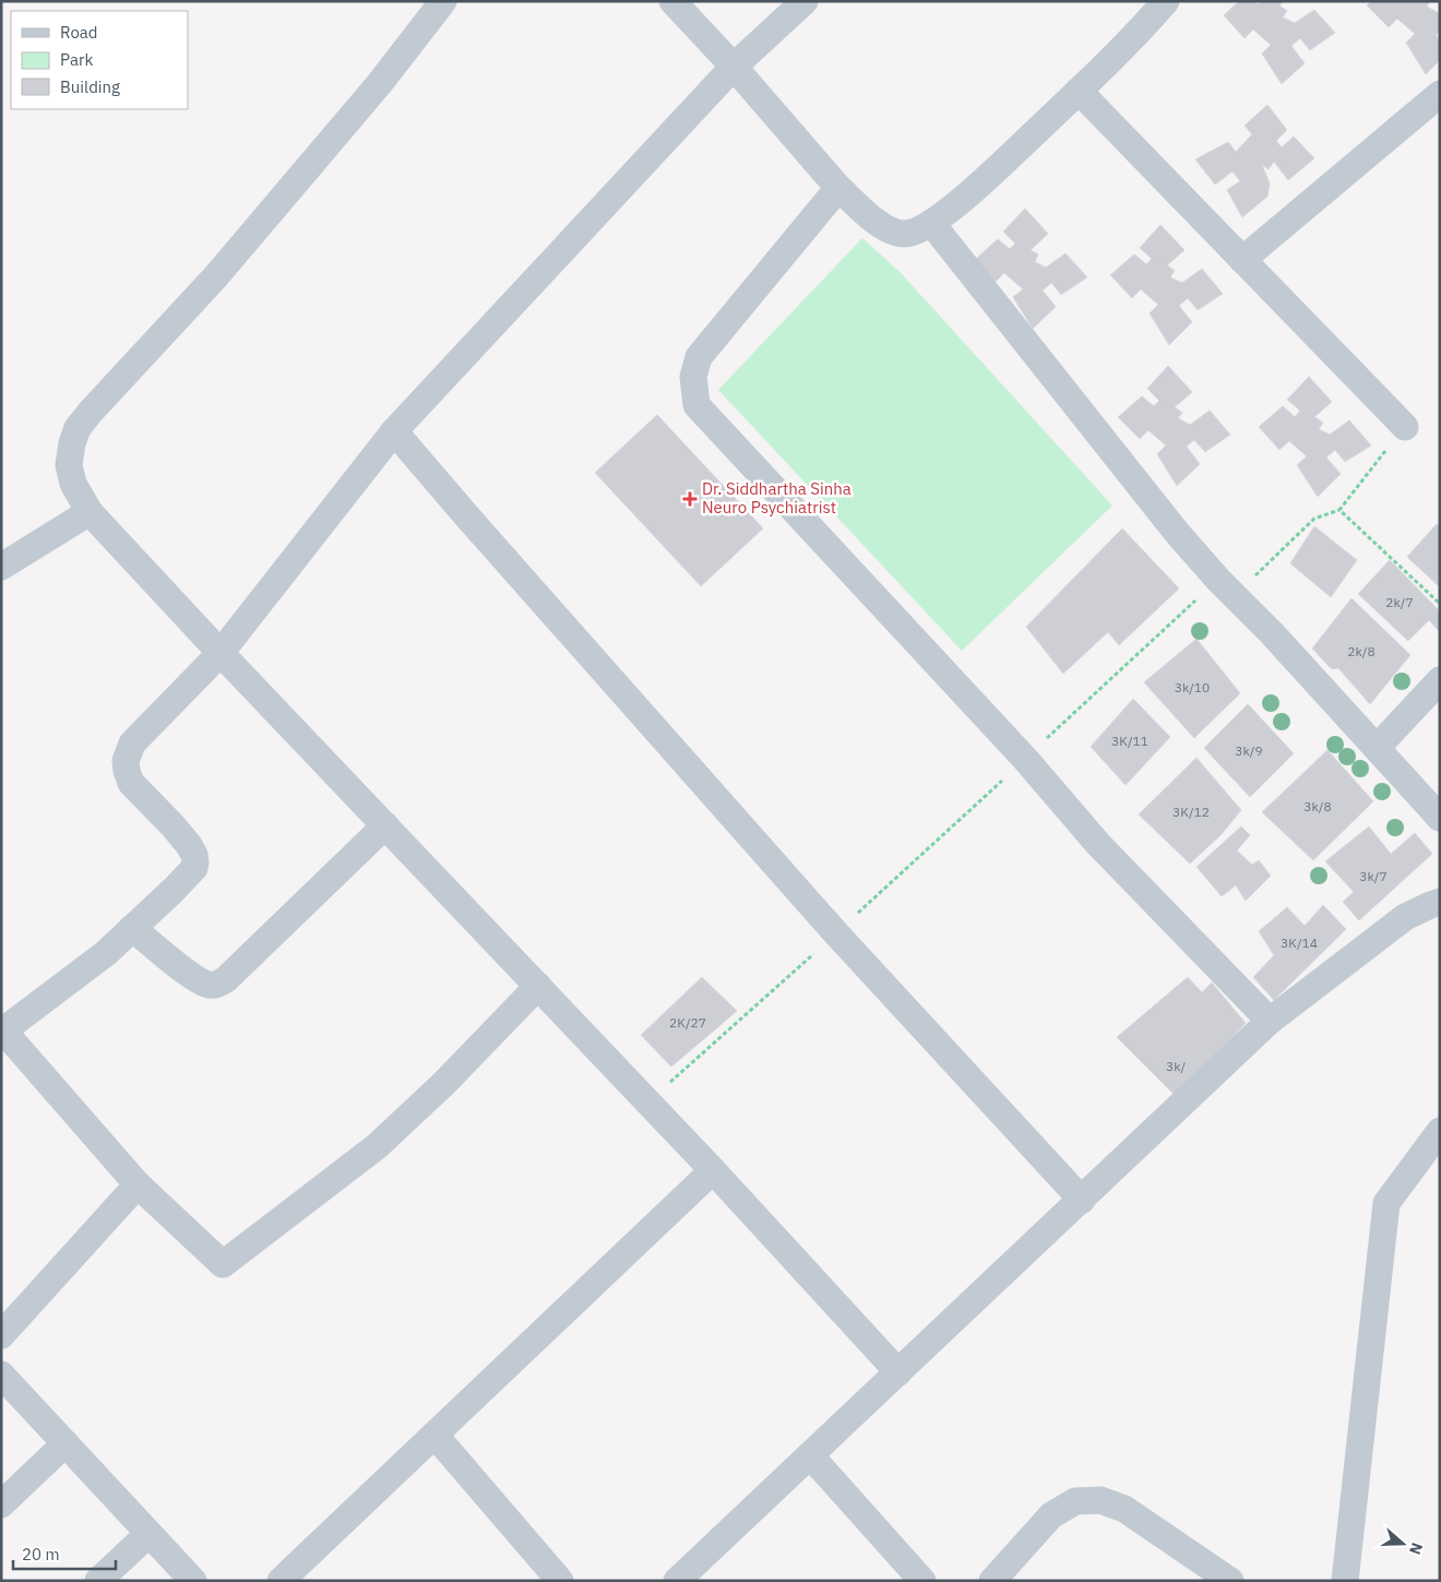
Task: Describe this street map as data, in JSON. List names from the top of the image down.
{
  "places": {
    "health": ["Dr. Siddhartha Sinha Neuro Psychiatrist"]
  },
  "house_numbers": [
    "2k/7",
    "2k/8",
    "3k/10",
    "3K/11",
    "3k/9",
    "3k/8",
    "3K/12",
    "3k/7",
    "3K/14",
    "2K/27",
    "3k/"
  ],
  "legend": ["Road", "Park", "Building"],
  "scale_bar": "20 m",
  "north": "right"
}
